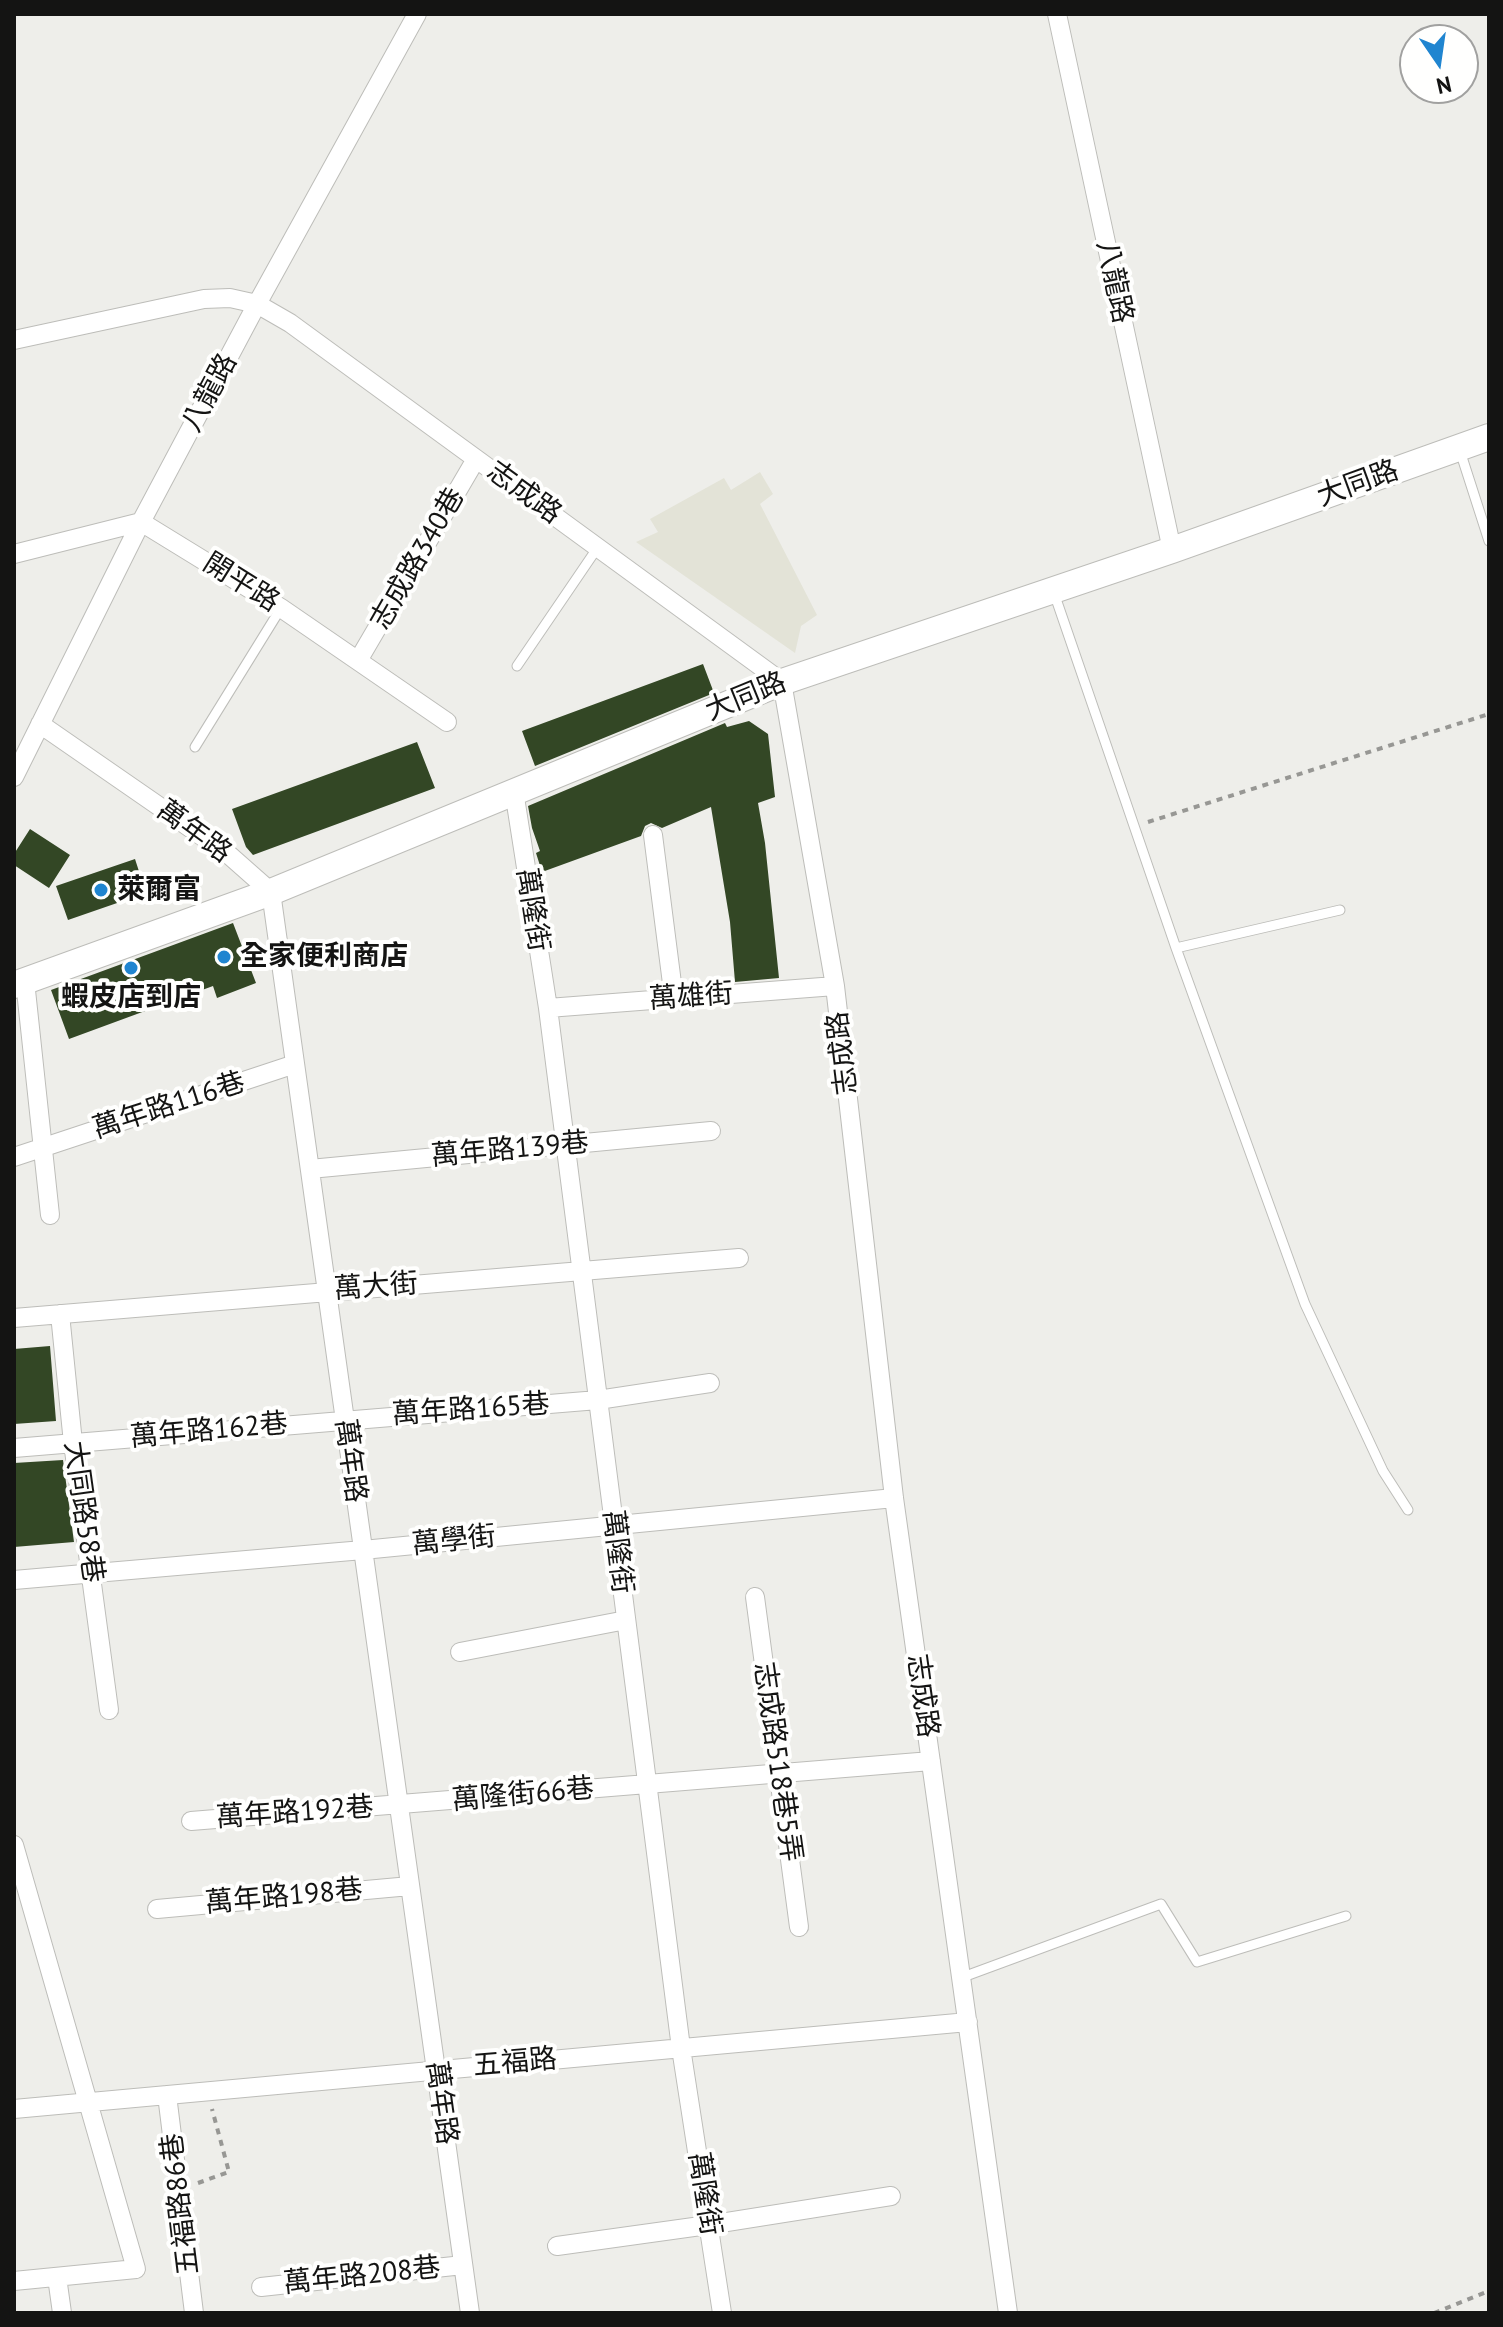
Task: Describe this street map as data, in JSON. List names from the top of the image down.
{
  "streets": {
    "main road": ["大同路"],
    "street": [
      "八龍路",
      "志成路",
      "志成路340巷",
      "開平路",
      "萬年路",
      "萬隆街",
      "萬雄街",
      "萬年路116巷",
      "萬年路139巷",
      "萬大街",
      "萬年路165巷",
      "萬年路162巷",
      "大同路58巷",
      "萬學街",
      "志成路518巷5弄",
      "萬隆街66巷",
      "萬年路192巷",
      "萬年路198巷",
      "五福路",
      "五福路86巷",
      "萬年路208巷"
    ]
  },
  "crossings": [
    ["八龍路", "大同路"],
    ["八龍路", "志成路"],
    ["八龍路", "開平路"],
    ["八龍路", "萬年路"],
    ["大同路", "志成路"],
    ["大同路", "萬年路"],
    ["大同路", "萬隆街"],
    ["志成路", "志成路340巷"],
    ["志成路", "萬雄街"],
    ["志成路", "萬學街"],
    ["志成路", "萬隆街66巷"],
    ["志成路", "五福路"],
    ["志成路340巷", "開平路"],
    ["萬年路", "萬年路116巷"],
    ["萬年路", "萬年路139巷"],
    ["萬年路", "萬大街"],
    ["萬年路", "萬年路165巷"],
    ["萬年路", "萬年路162巷"],
    ["萬年路", "萬學街"],
    ["萬年路", "萬隆街66巷"],
    ["萬年路", "萬年路192巷"],
    ["萬年路", "萬年路198巷"],
    ["萬年路", "五福路"],
    ["萬年路", "萬年路208巷"],
    ["萬隆街", "萬雄街"],
    ["萬隆街", "萬年路139巷"],
    ["萬隆街", "萬大街"],
    ["萬隆街", "萬年路165巷"],
    ["萬隆街", "萬學街"],
    ["萬隆街", "萬隆街66巷"],
    ["萬隆街", "五福路"],
    ["萬大街", "大同路58巷"],
    ["萬年路165巷", "萬年路162巷"],
    ["萬年路162巷", "大同路58巷"],
    ["大同路58巷", "萬學街"],
    ["志成路518巷5弄", "萬隆街66巷"],
    ["萬隆街66巷", "萬年路192巷"],
    ["五福路", "五福路86巷"]
  ],
  "places": ["萊爾富", "全家便利商店", "蝦皮店到店"],
  "north": "bottom"
}
